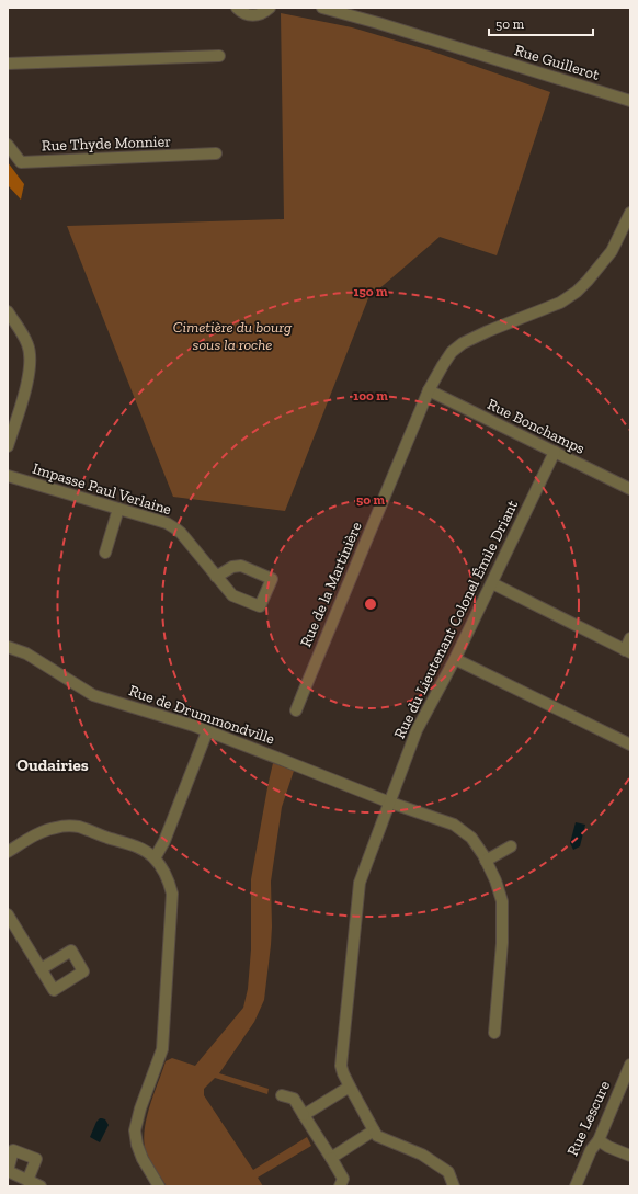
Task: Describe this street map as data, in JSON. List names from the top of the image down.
{
  "streets": {
    "street": [
      "Rue Guillerot",
      "Rue Thyde Monnier",
      "Rue Bonchamps",
      "Impasse Paul Verlaine",
      "Rue de la Martinière",
      "Rue du Lieutenant Colonel Émile Driant",
      "Rue de Drummondville",
      "Rue Lescure"
    ]
  },
  "crossings": [
    ["Rue Bonchamps", "Rue de la Martinière"],
    ["Rue Bonchamps", "Rue du Lieutenant Colonel Émile Driant"],
    ["Rue du Lieutenant Colonel Émile Driant", "Rue de Drummondville"]
  ],
  "districts": ["Oudairies"],
  "parks": ["Cimetière du bourg sous la roche"],
  "scale_bar": "50 m",
  "rings": ["150 m", "100 m", "50 m"]
}
